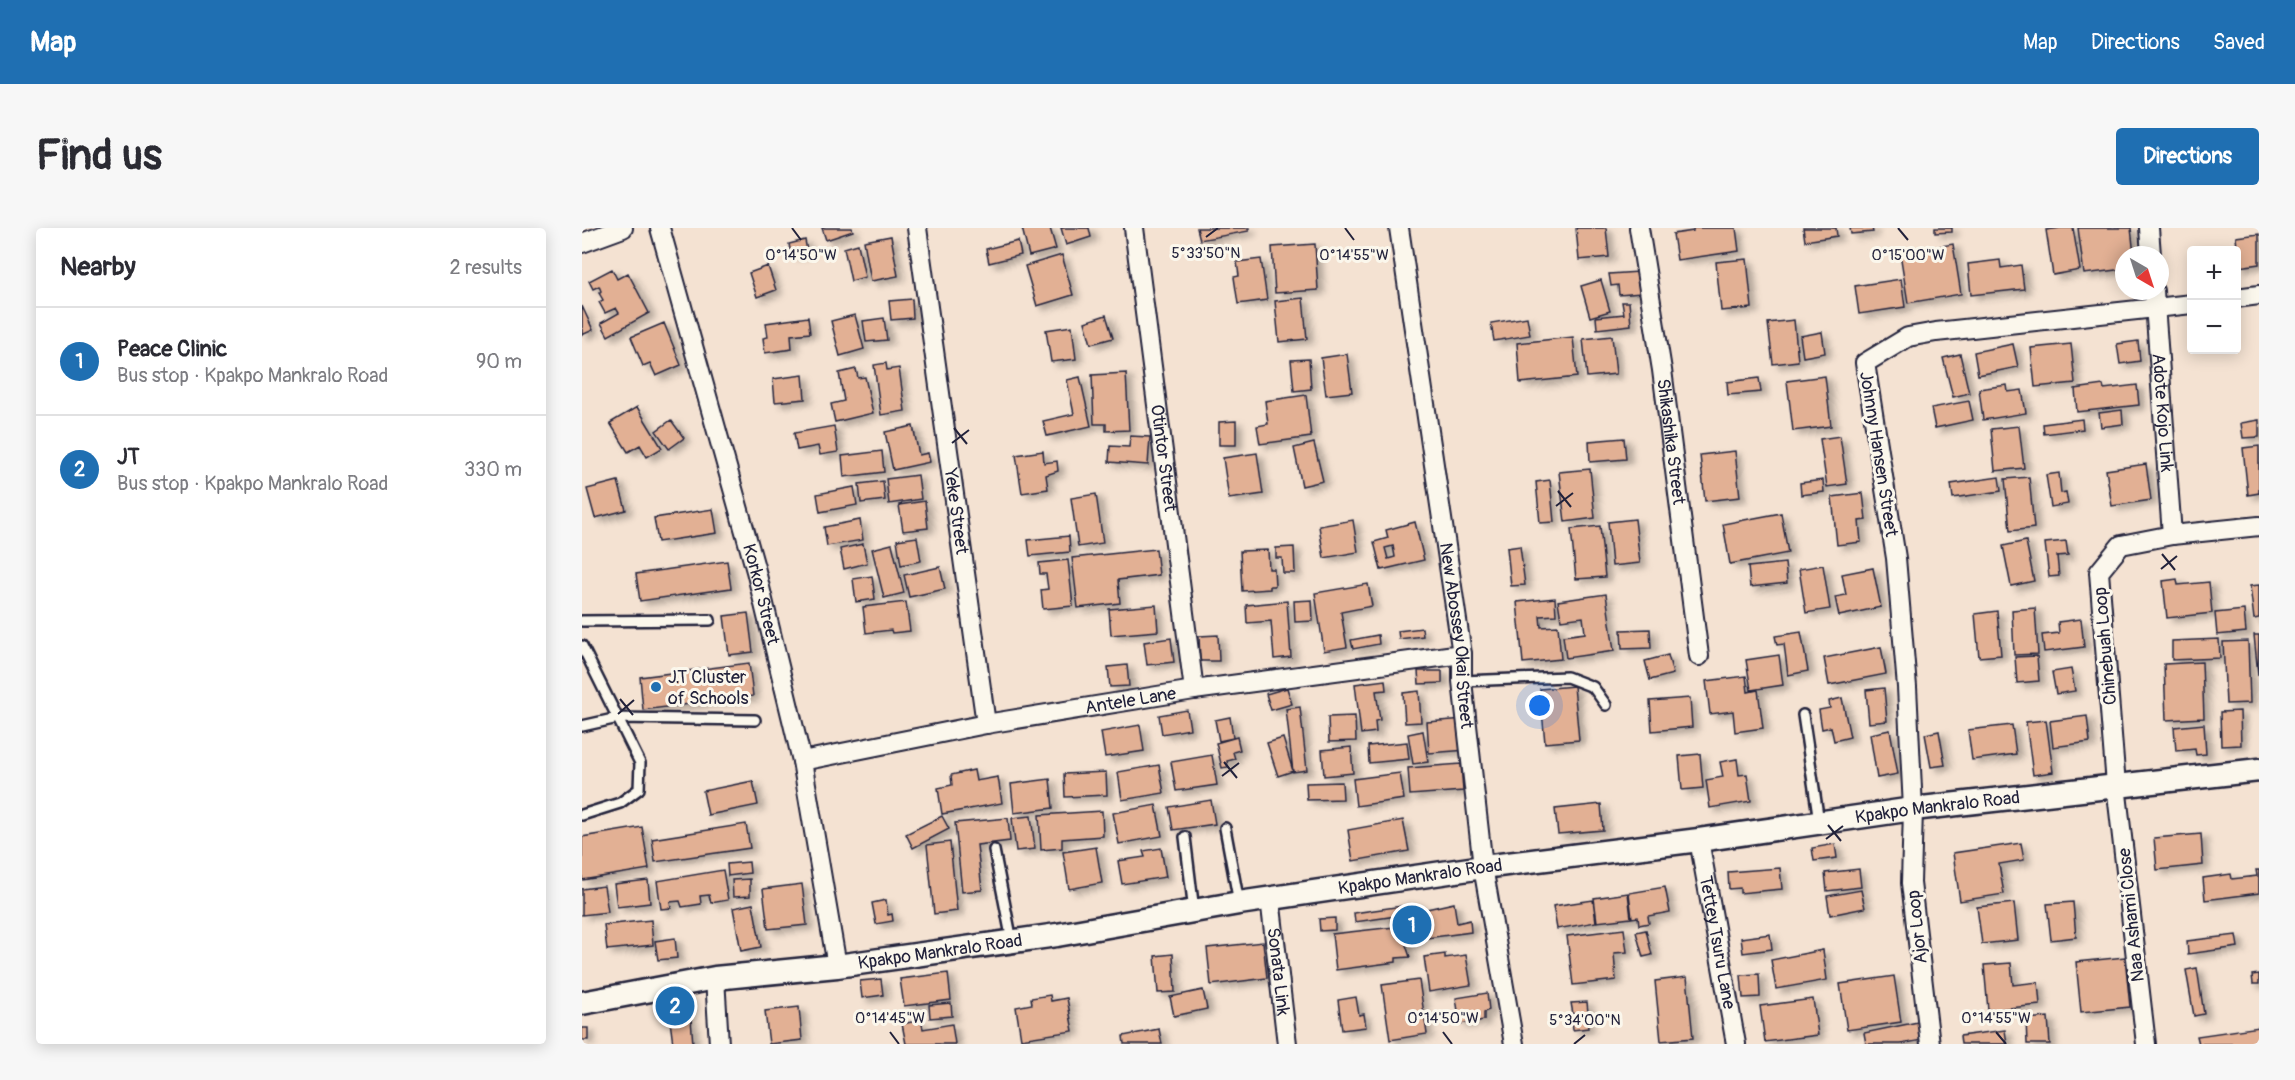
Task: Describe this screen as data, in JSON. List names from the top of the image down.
{
  "streets": {
    "street": [
      "Adote Kojo Link",
      "Shikashika Street",
      "Johnny Hansen Street",
      "Otintor Street",
      "Yeke Street",
      "Korkor Street",
      "New Abossey Okai Street",
      "Chinebuah Loop",
      "Antele Lane",
      "Kpakpo Mankralo Road",
      "Naa Ashami Close",
      "Ajor Loop",
      "Tettey Tsuru Lane",
      "Sonata Link"
    ]
  },
  "crossings": [
    ["Adote Kojo Link", "Johnny Hansen Street"],
    ["Adote Kojo Link", "Chinebuah Loop"],
    ["Johnny Hansen Street", "Kpakpo Mankralo Road"],
    ["Johnny Hansen Street", "Ajor Loop"],
    ["Otintor Street", "Antele Lane"],
    ["Yeke Street", "Antele Lane"],
    ["Korkor Street", "Antele Lane"],
    ["Korkor Street", "Kpakpo Mankralo Road"],
    ["New Abossey Okai Street", "Antele Lane"],
    ["New Abossey Okai Street", "Kpakpo Mankralo Road"],
    ["Chinebuah Loop", "Kpakpo Mankralo Road"],
    ["Chinebuah Loop", "Naa Ashami Close"],
    ["Kpakpo Mankralo Road", "Naa Ashami Close"],
    ["Kpakpo Mankralo Road", "Ajor Loop"],
    ["Kpakpo Mankralo Road", "Tettey Tsuru Lane"],
    ["Kpakpo Mankralo Road", "Sonata Link"]
  ],
  "places": ["J.T Cluster of Schools"],
  "north": "bottom right",
  "page": {
    "header": "Map",
    "nav": ["Map", "Directions", "Saved"],
    "buttons": "Directions",
    "title": "Find us",
    "heading": ["Nearby", "2 results"],
    "map_buttons": ["+", "−"],
    "list": [
      {
        "mark": "1",
        "name": "Peace Clinic",
        "note": "Bus stop · Kpakpo Mankralo Road",
        "value": "90 m"
      },
      {
        "mark": "2",
        "name": "JT",
        "note": "Bus stop · Kpakpo Mankralo Road",
        "value": "330 m"
      }
    ],
    "pins": ["1", "2"]
  },
  "coordinates": [
    "5°33'50\"N",
    "0°14'50\"W",
    "0°14'55\"W",
    "0°15'00\"W",
    "0°14'45\"W",
    "5°34'00\"N"
  ]
}
